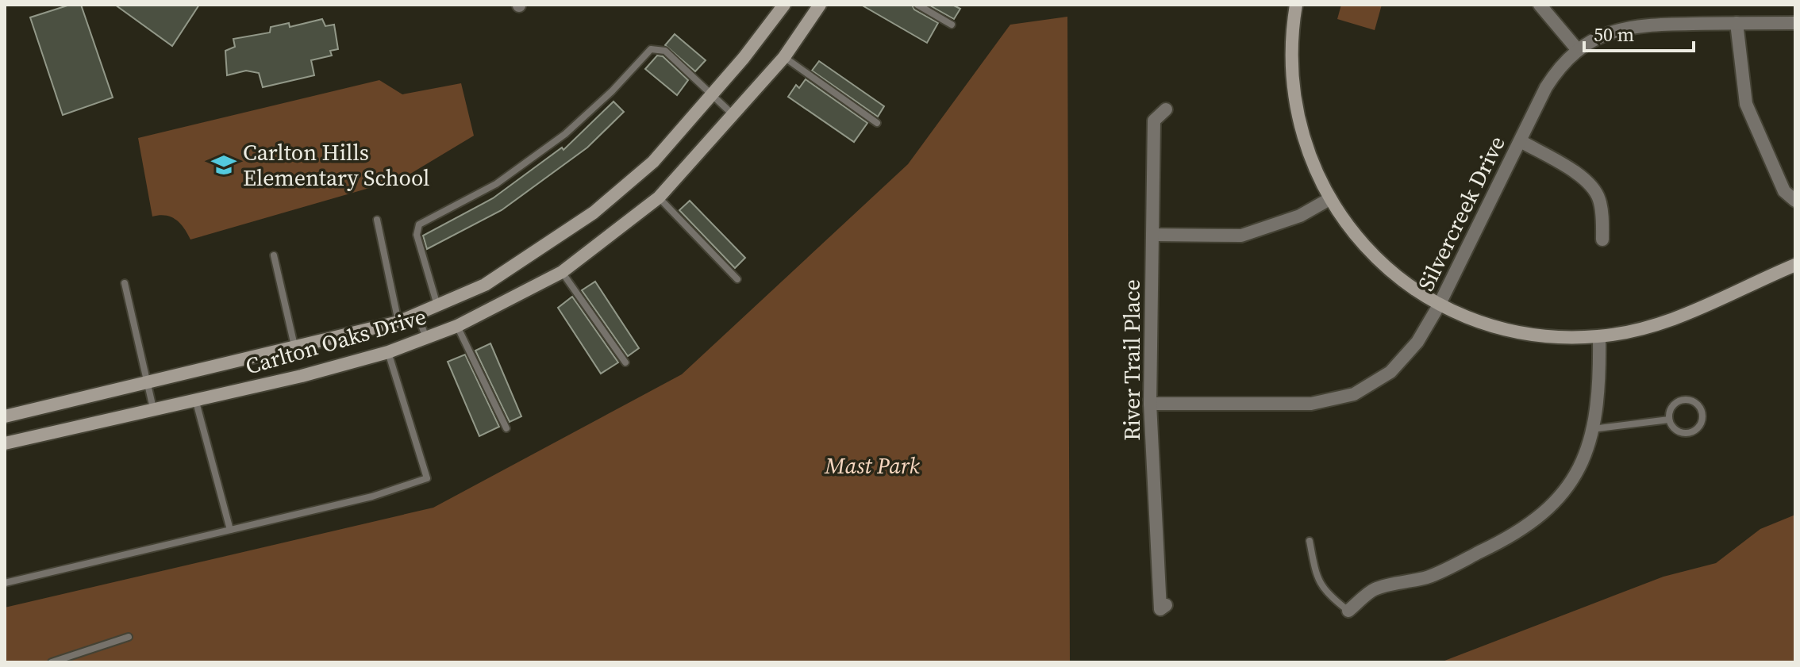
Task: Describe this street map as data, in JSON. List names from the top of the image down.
{
  "streets": {
    "main road": ["Carlton Oaks Drive"],
    "street": ["Silvercreek Drive", "River Trail Place"]
  },
  "crossings": [
    ["Silvercreek Drive", "River Trail Place"]
  ],
  "parks": ["Mast Park"],
  "places": {
    "school or university": ["Carlton Hills Elementary School"]
  },
  "scale_bar": "50 m"
}
